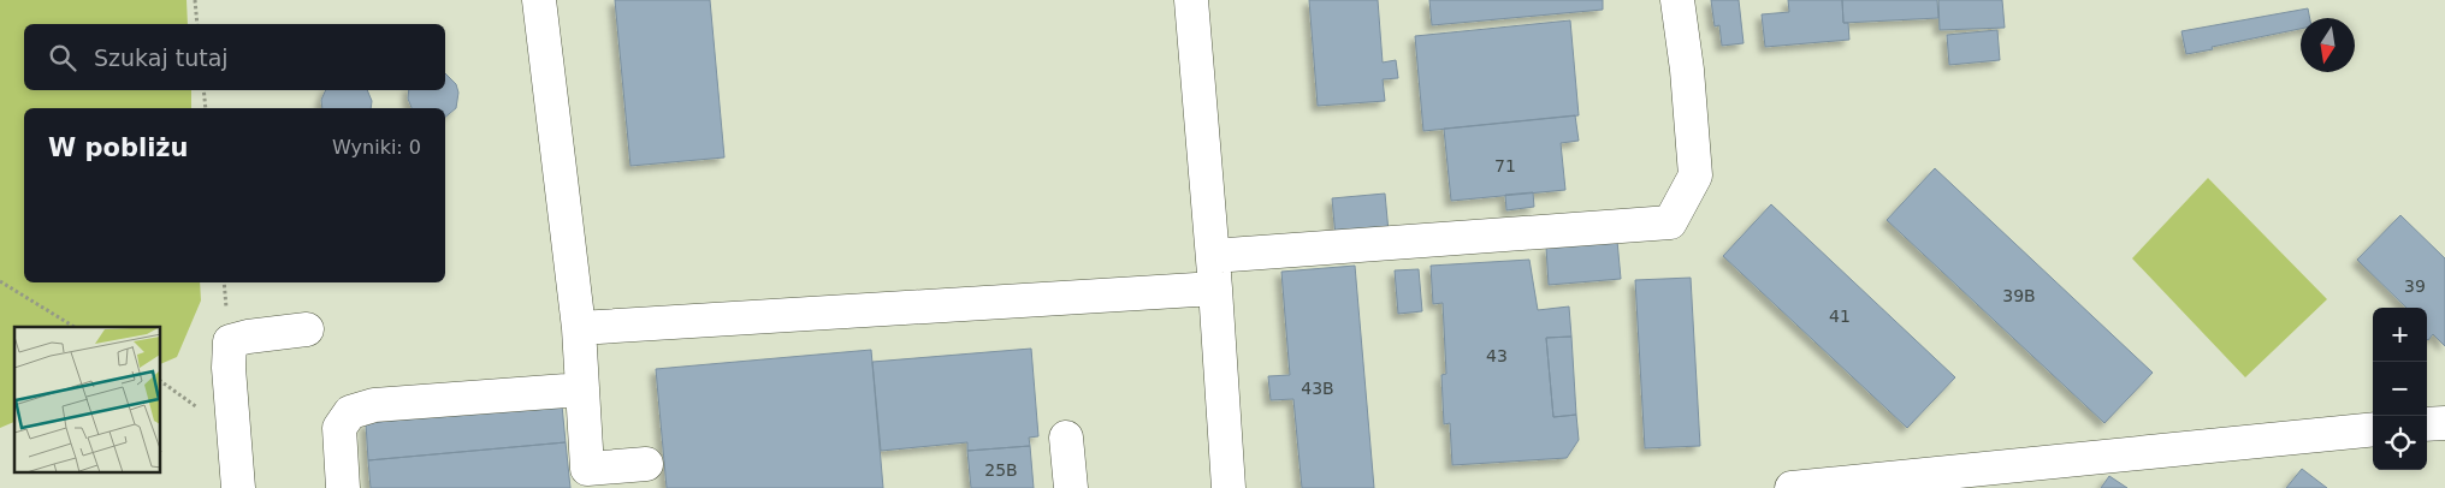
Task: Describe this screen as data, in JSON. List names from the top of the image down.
{
  "house_numbers": [
    "71",
    "39",
    "39B",
    "41",
    "43",
    "43B",
    "25B"
  ],
  "north": "bottom",
  "page": {
    "search": "Szukaj tutaj",
    "heading": ["W pobliżu", "Wyniki: 0"],
    "map_buttons": ["+", "−"]
  }
}
